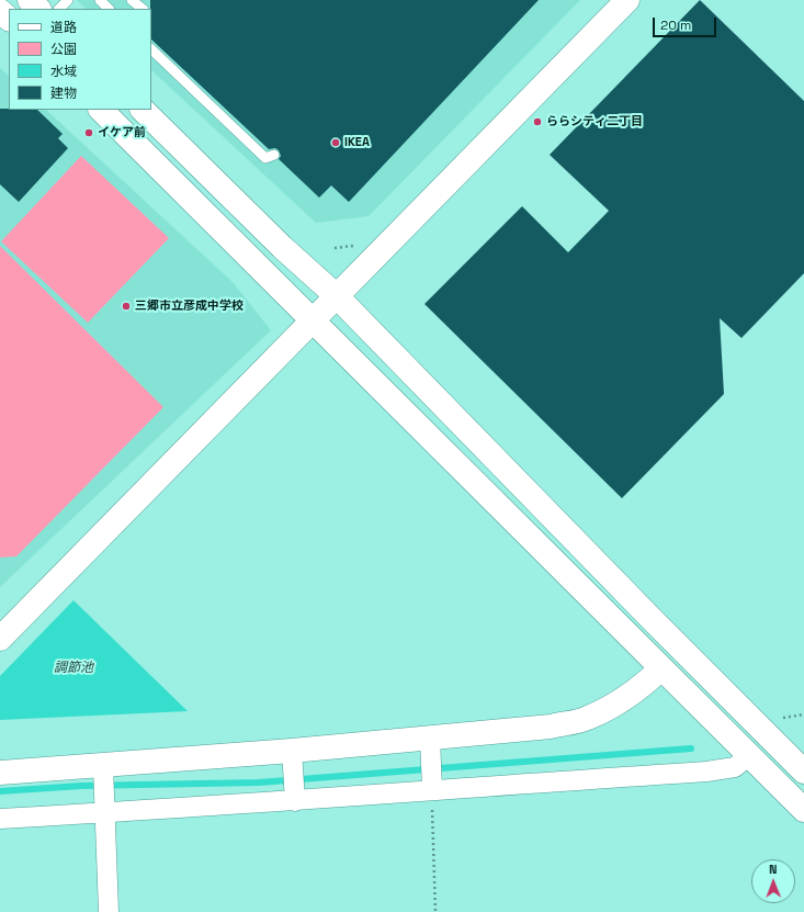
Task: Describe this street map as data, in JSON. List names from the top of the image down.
{
  "water": ["調節池"],
  "places": [
    "ららシティ二丁目",
    "イケア前",
    "IKEA",
    "三郷市立彦成中学校"
  ],
  "legend": [
    "道路",
    "公園",
    "水域",
    "建物"
  ],
  "scale_bar": "20 m",
  "north": "top"
}
